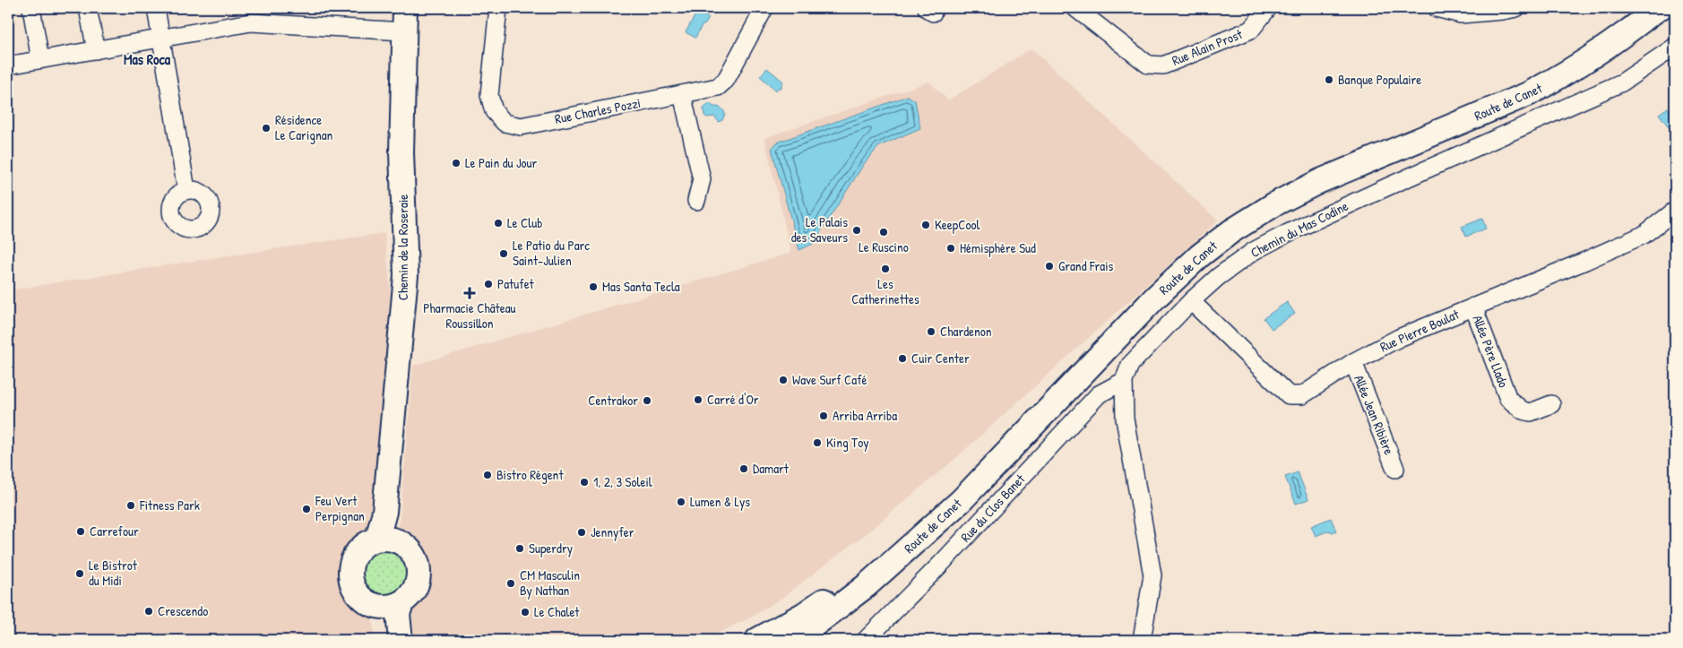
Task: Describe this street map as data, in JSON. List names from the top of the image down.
{
  "streets": {
    "main road": ["Route de Canet", "Chemin de la Roseraie"],
    "street": [
      "Rue Alain Prost",
      "Rue Charles Pozzi",
      "Chemin du Mas Codine",
      "Rue Pierre Boulat",
      "Allée Père Llado",
      "Allée Jean Ribière",
      "Rue du Clos Banet"
    ]
  },
  "crossings": [
    ["Chemin du Mas Codine", "Rue Pierre Boulat"],
    ["Chemin du Mas Codine", "Rue du Clos Banet"],
    ["Rue Pierre Boulat", "Allée Père Llado"],
    ["Rue Pierre Boulat", "Allée Jean Ribière"]
  ],
  "districts": ["Mas Roca"],
  "places": {
    "other": [
      "Banque Populaire",
      "Résidence Le Carignan",
      "Le Pain du Jour",
      "Le Club",
      "KeepCool",
      "Le Palais des Saveurs",
      "Le Ruscino",
      "Hémisphère Sud",
      "Le Patio du Parc Saint-Julien",
      "Grand Frais",
      "Les Catherinettes",
      "Patufet",
      "Mas Santa Tecla",
      "Chardenon",
      "Cuir Center",
      "Wave Surf Café",
      "Carré d'Or",
      "Centrakor",
      "Arriba Arriba",
      "King Toy",
      "Damart",
      "Bistro Régent",
      "1, 2, 3 Soleil",
      "Lumen & Lys",
      "Fitness Park",
      "Feu Vert Perpignan",
      "Carrefour",
      "Jennyfer",
      "Superdry",
      "Le Bistrot du Midi",
      "CM Masculin By Nathan",
      "Crescendo",
      "Le Chalet"
    ],
    "health": ["Pharmacie Château Roussillon"]
  }
}
